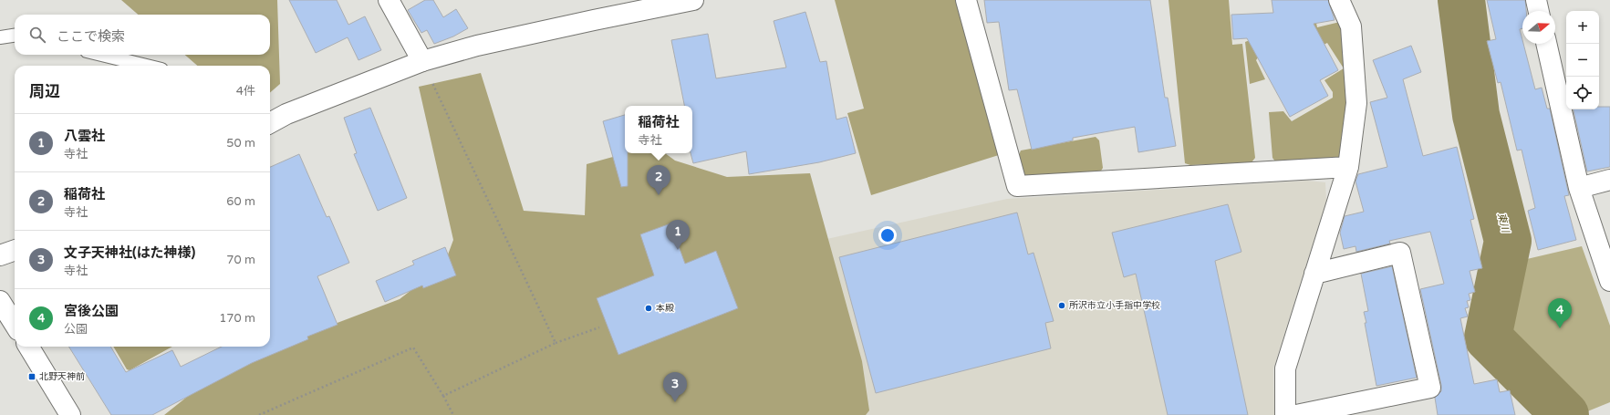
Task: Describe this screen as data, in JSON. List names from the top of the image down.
{
  "water": ["東川"],
  "places": {
    "other": ["所沢市立小手指中学校", "本殿"],
    "transit": ["北野天神前"]
  },
  "north": "right",
  "page": {
    "map_buttons": ["+", "−"],
    "search": "ここで検索",
    "heading": ["周辺", "4件"],
    "popup": ["稲荷社", "寺社"],
    "list": [
      {
        "mark": "1",
        "name": "八雲社",
        "note": "寺社",
        "value": "50 m"
      },
      {
        "mark": "2",
        "name": "稲荷社",
        "note": "寺社",
        "value": "60 m"
      },
      {
        "mark": "3",
        "name": "文子天神社(はた神様)",
        "note": "寺社",
        "value": "70 m"
      },
      {
        "mark": "4",
        "name": "宮後公園",
        "note": "公園",
        "value": "170 m"
      }
    ],
    "pins": [
      "2",
      "1",
      "4",
      "3"
    ]
  }
}
